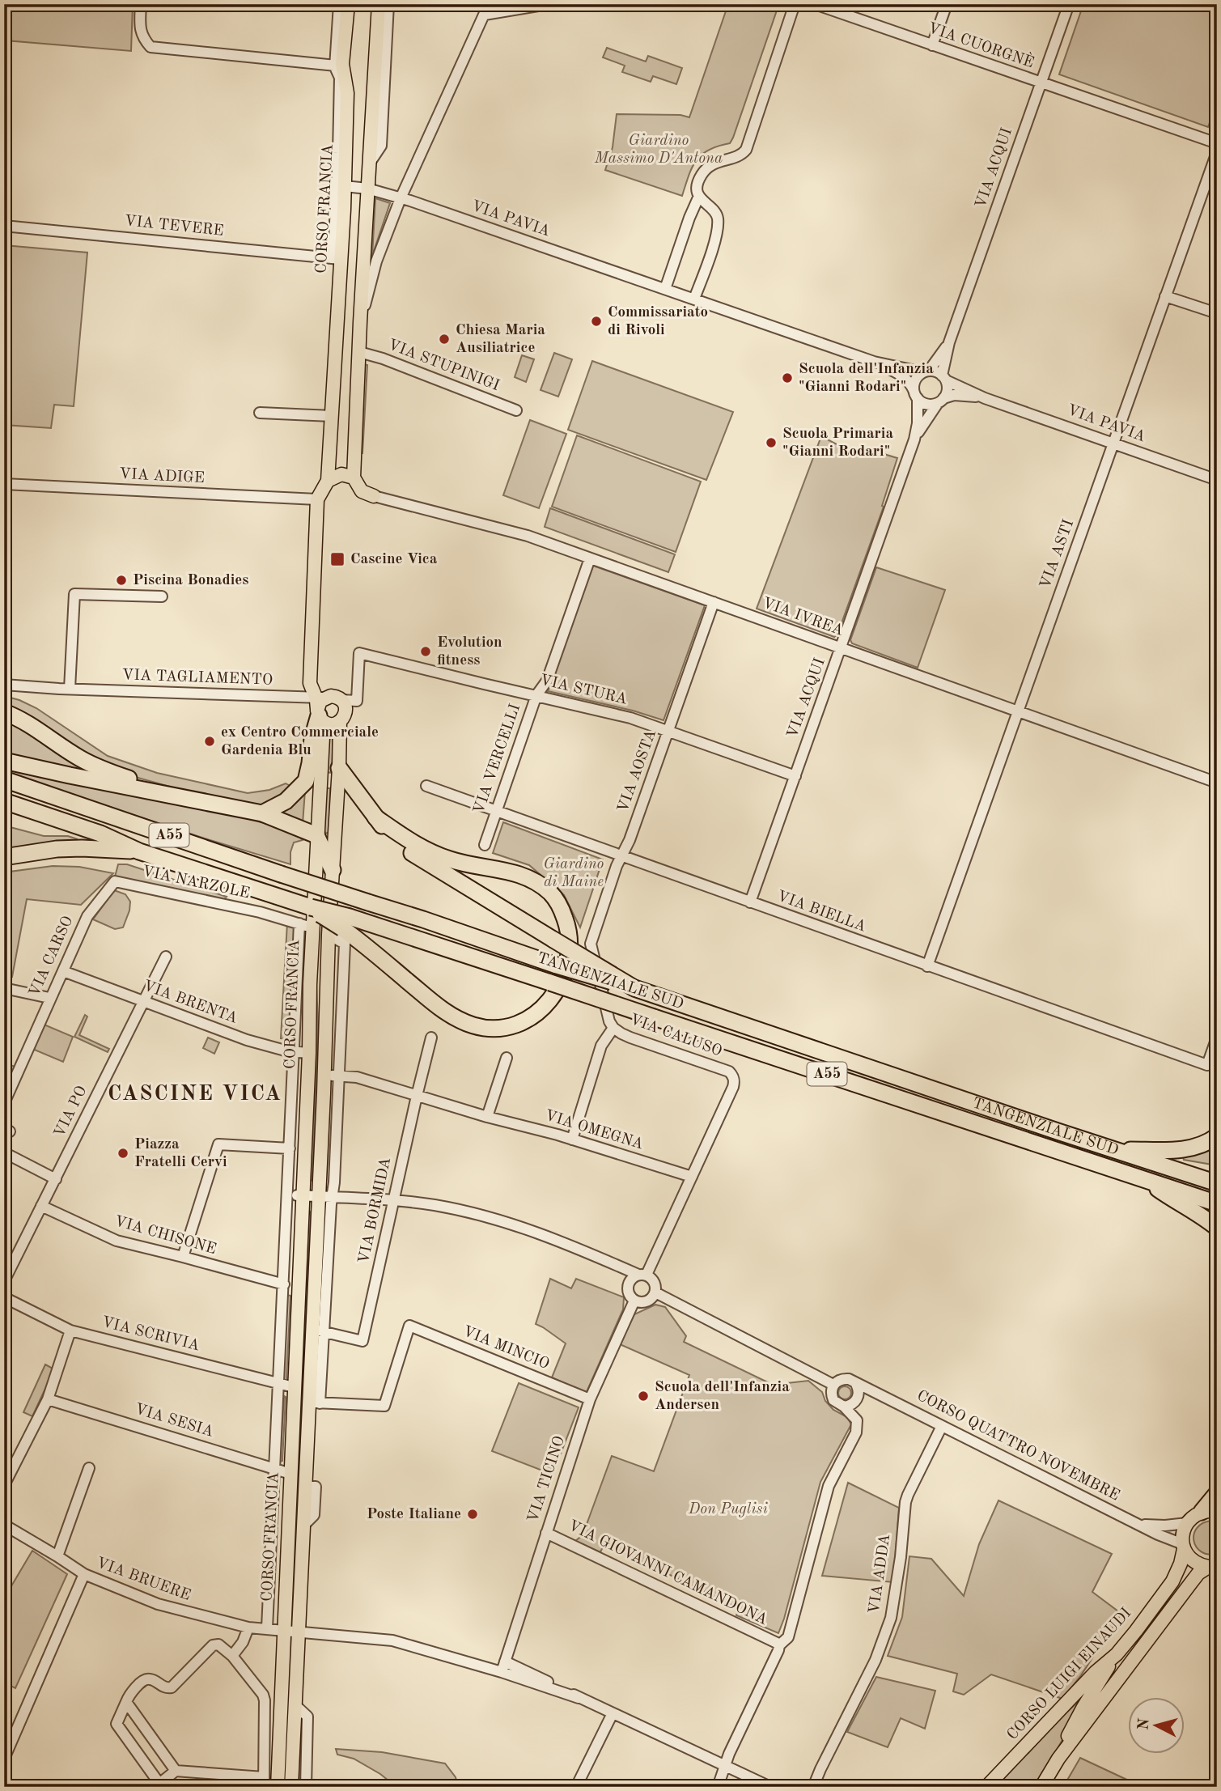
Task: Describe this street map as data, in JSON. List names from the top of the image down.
{
  "streets": {
    "highway": ["A55", "TANGENZIALE SUD"],
    "main road": ["CORSO FRANCIA", "CORSO LUIGI EINAUDI"],
    "street": [
      "VIA CUORGNÈ",
      "VIA ACQUI",
      "VIA PAVIA",
      "VIA TEVERE",
      "VIA STUPINIGI",
      "VIA ADIGE",
      "VIA ASTI",
      "VIA IVREA",
      "VIA TAGLIAMENTO",
      "VIA STURA",
      "VIA VERCELLI",
      "VIA AOSTA",
      "VIA NARZOLE",
      "VIA BIELLA",
      "VIA CARSO",
      "VIA BRENTA",
      "VIA CALUSO",
      "VIA PO",
      "VIA OMEGNA",
      "VIA BORMIDA",
      "VIA CHISONE",
      "VIA SCRIVIA",
      "VIA MINCIO",
      "VIA SESIA",
      "CORSO QUATTRO NOVEMBRE",
      "VIA TICINO",
      "VIA GIOVANNI CAMANDONA",
      "VIA ADDA",
      "VIA BRUERE"
    ]
  },
  "crossings": [
    ["VIA CUORGNÈ", "VIA ACQUI"],
    ["VIA ACQUI", "VIA PAVIA"],
    ["VIA ACQUI", "VIA IVREA"],
    ["VIA ACQUI", "VIA STURA"],
    ["VIA ACQUI", "VIA BIELLA"],
    ["CORSO FRANCIA", "VIA PAVIA"],
    ["CORSO FRANCIA", "VIA TEVERE"],
    ["CORSO FRANCIA", "VIA ADIGE"],
    ["CORSO FRANCIA", "VIA TAGLIAMENTO"],
    ["CORSO FRANCIA", "VIA STURA"],
    ["CORSO FRANCIA", "VIA NARZOLE"],
    ["CORSO FRANCIA", "VIA BRENTA"],
    ["CORSO FRANCIA", "VIA OMEGNA"],
    ["CORSO FRANCIA", "VIA BORMIDA"],
    ["CORSO FRANCIA", "VIA CHISONE"],
    ["CORSO FRANCIA", "VIA SCRIVIA"],
    ["CORSO FRANCIA", "VIA MINCIO"],
    ["CORSO FRANCIA", "VIA SESIA"],
    ["CORSO FRANCIA", "VIA BRUERE"],
    ["VIA PAVIA", "VIA ASTI"],
    ["VIA ASTI", "VIA IVREA"],
    ["VIA ASTI", "VIA BIELLA"],
    ["VIA IVREA", "VIA VERCELLI"],
    ["VIA IVREA", "VIA AOSTA"],
    ["VIA TAGLIAMENTO", "VIA STURA"],
    ["VIA STURA", "VIA VERCELLI"],
    ["VIA STURA", "VIA AOSTA"],
    ["VIA VERCELLI", "VIA BIELLA"],
    ["VIA AOSTA", "VIA BIELLA"],
    ["VIA AOSTA", "VIA CALUSO"],
    ["VIA NARZOLE", "VIA CARSO"],
    ["VIA CARSO", "VIA BRENTA"],
    ["VIA BRENTA", "VIA PO"],
    ["VIA CALUSO", "VIA OMEGNA"],
    ["VIA PO", "VIA CHISONE"],
    ["VIA OMEGNA", "VIA BORMIDA"],
    ["VIA MINCIO", "VIA TICINO"],
    ["CORSO QUATTRO NOVEMBRE", "VIA ADDA"],
    ["CORSO QUATTRO NOVEMBRE", "CORSO LUIGI EINAUDI"],
    ["VIA TICINO", "VIA GIOVANNI CAMANDONA"],
    ["VIA TICINO", "VIA BRUERE"]
  ],
  "districts": ["CASCINE VICA"],
  "parks": ["Giardino Massimo D'Antona", "Giardino di Maine", "Don Puglisi"],
  "places": {
    "other": [
      "Commissariato di Rivoli",
      "Chiesa Maria Ausiliatrice",
      "Scuola dell'Infanzia \"Gianni Rodari\"",
      "Scuola Primaria \"Gianni Rodari\"",
      "Piscina Bonadies",
      "Evolution fitness",
      "ex Centro Commerciale Gardenia Blu",
      "Piazza Fratelli Cervi",
      "Scuola dell'Infanzia Andersen",
      "Poste Italiane"
    ],
    "transit": ["Cascine Vica"]
  },
  "north": "left"
}
